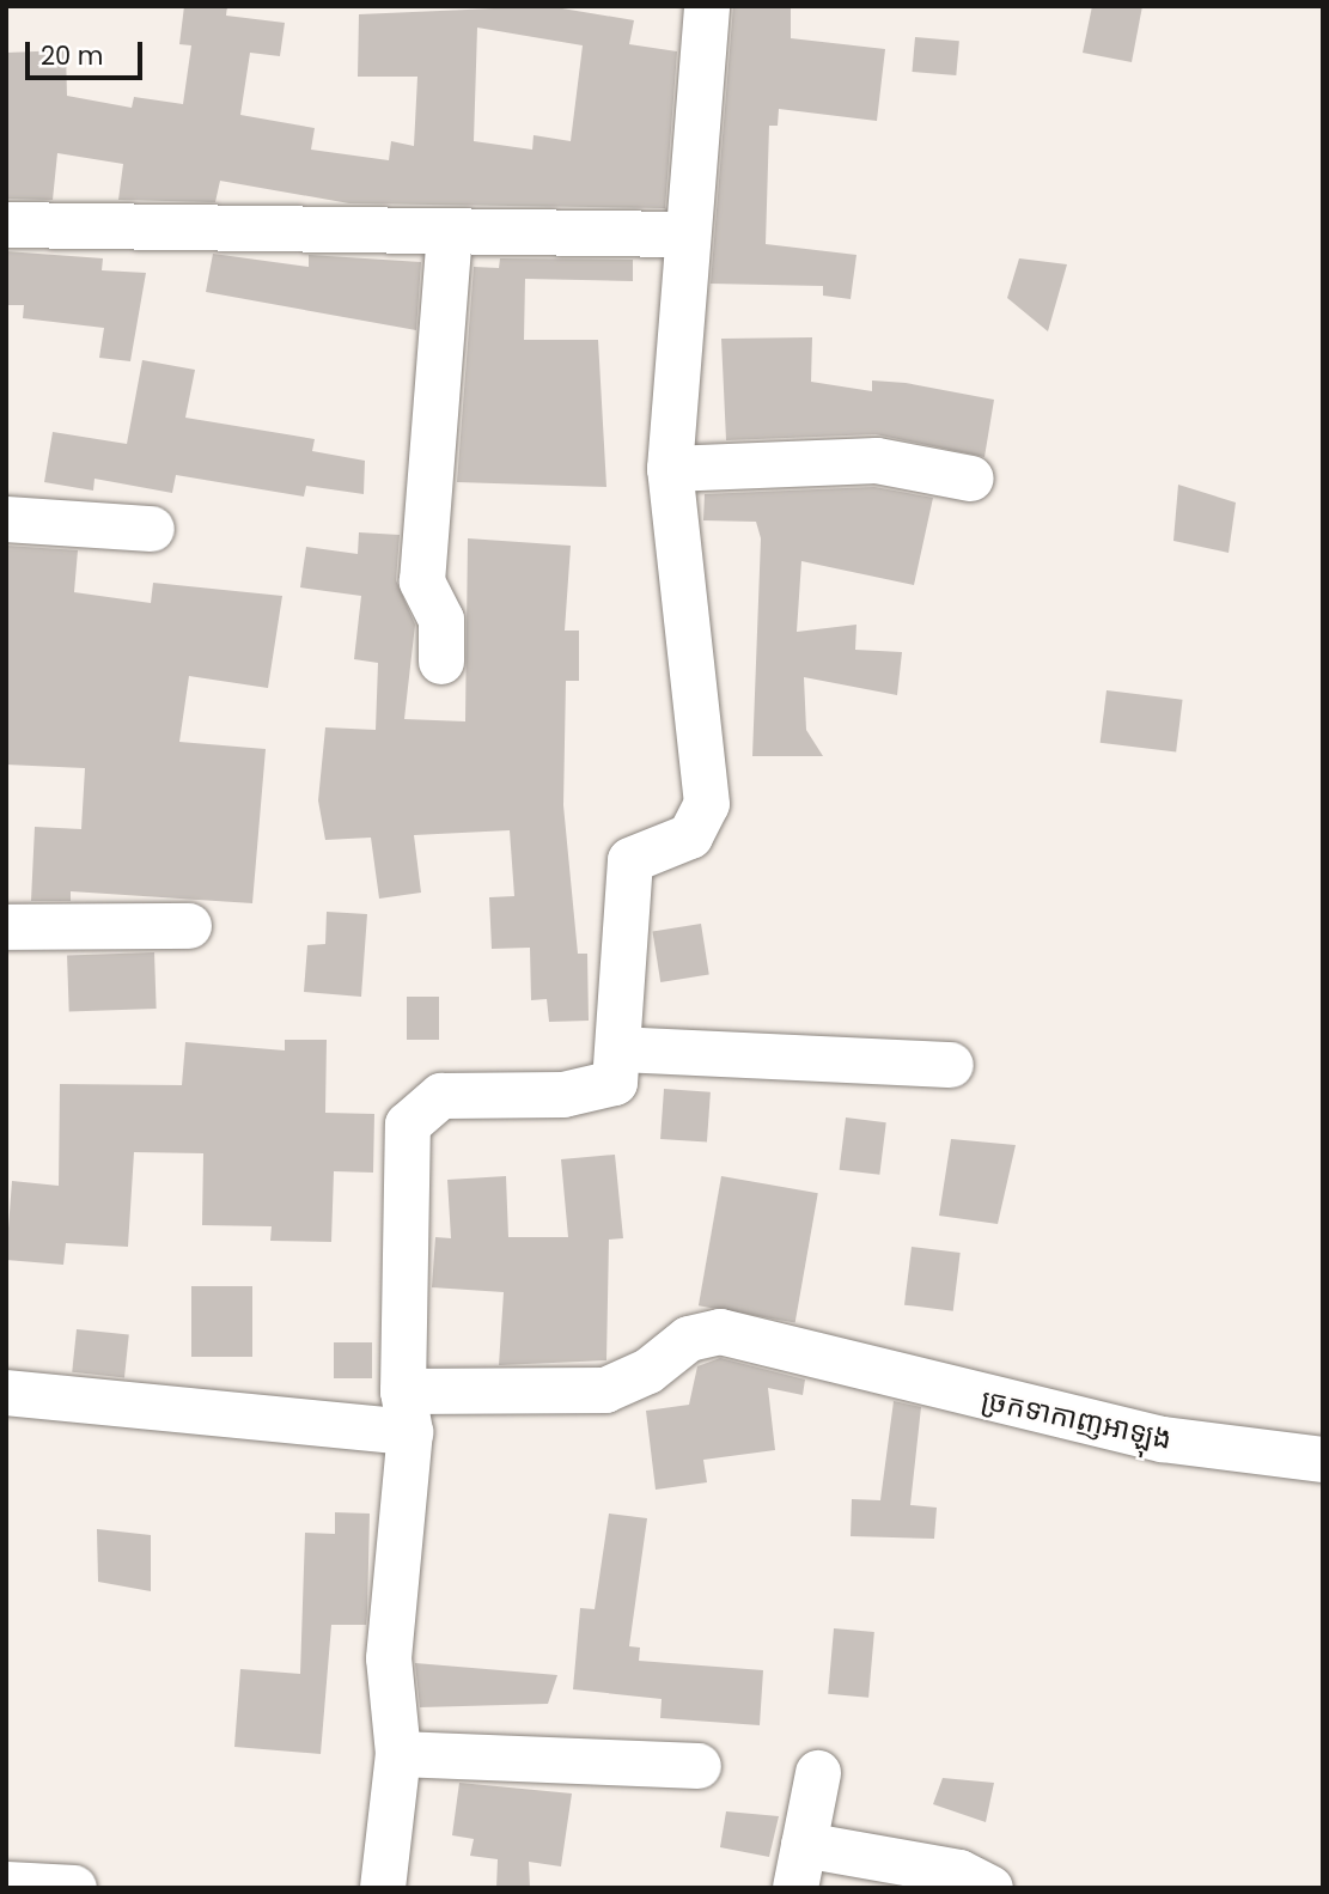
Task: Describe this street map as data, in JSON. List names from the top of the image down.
{
  "streets": {
    "street": ["ច្រកទាកាញអាឡុង"]
  },
  "scale_bar": "20 m"
}
